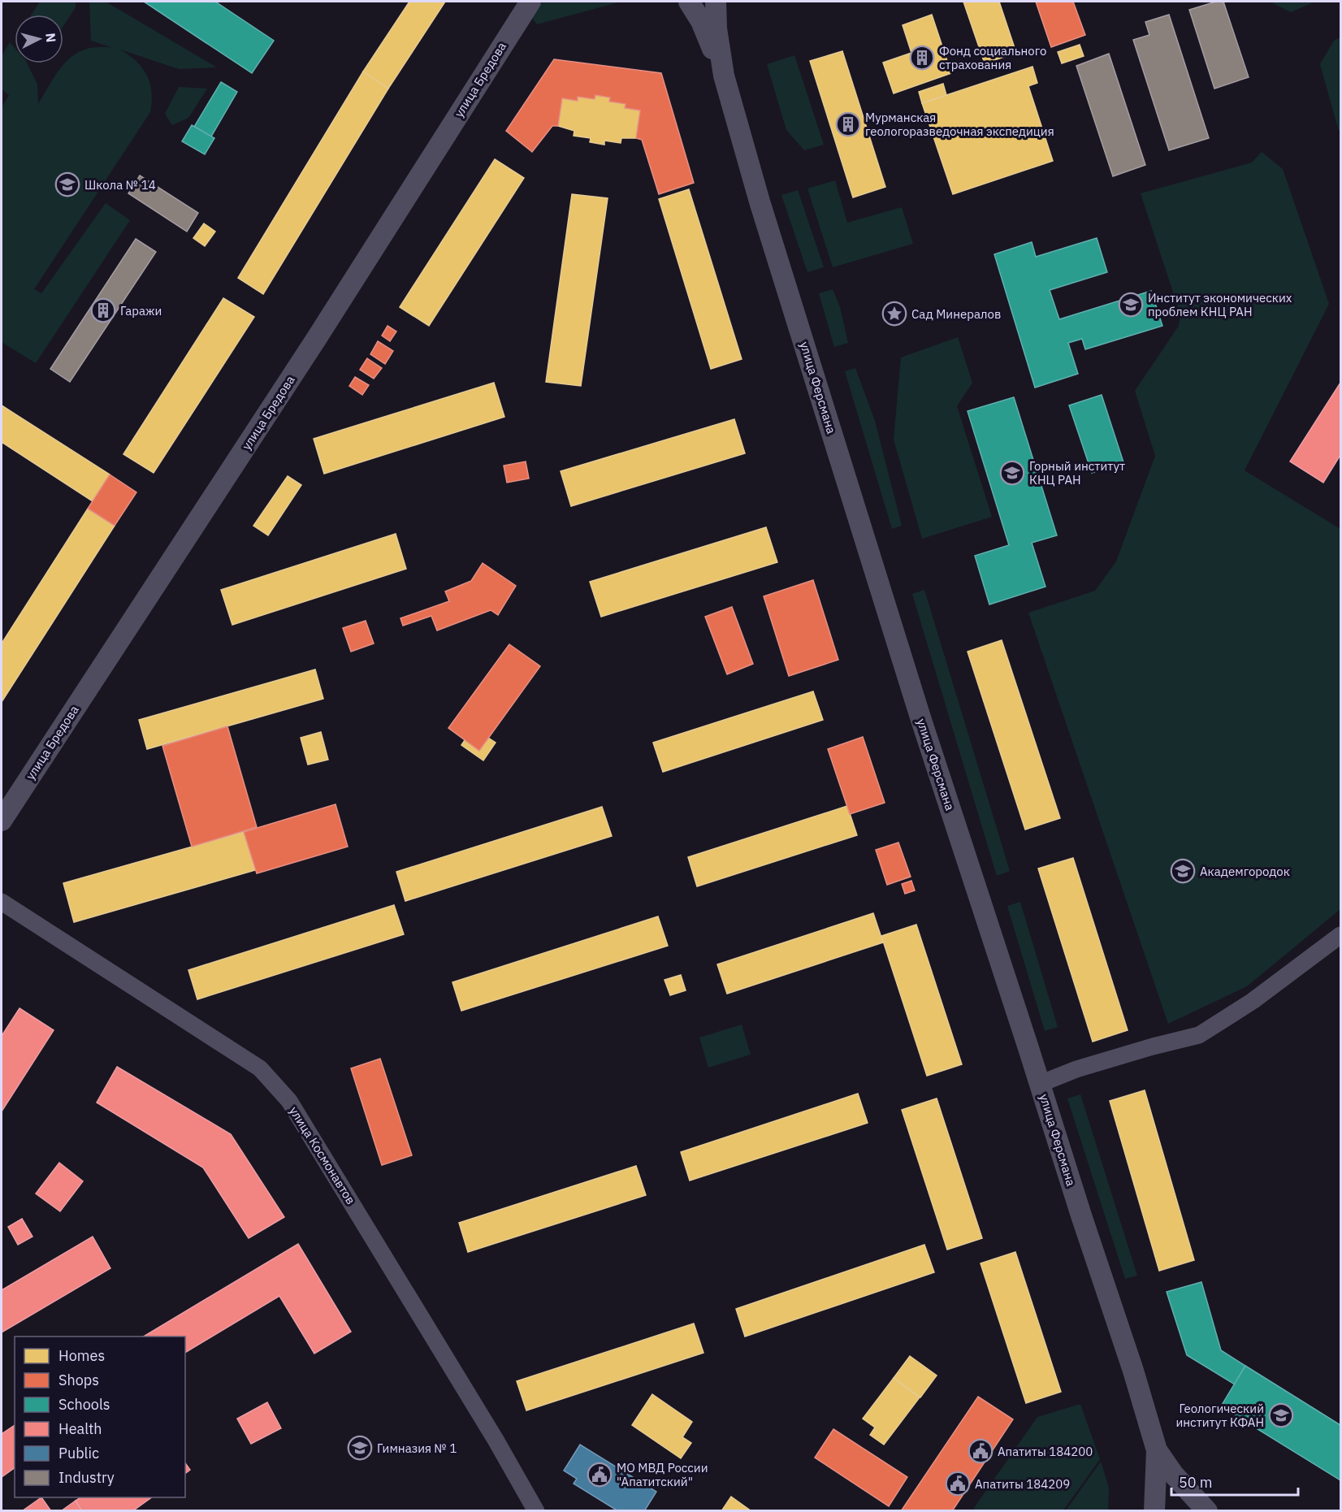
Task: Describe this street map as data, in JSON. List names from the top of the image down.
{
  "streets": {
    "street": ["улица Бредова", "улица Ферсмана", "улица Космонавтов"]
  },
  "places": {
    "building": ["Фонд социального страхования", "Мурманская геологоразведочная экспедиция", "Гаражи"],
    "school or university": [
      "Школа № 14",
      "Институт экономических проблем КНЦ РАН",
      "Горный институт КНЦ РАН",
      "Академгородок",
      "Геологический институт КФАН",
      "Гимназия № 1"
    ],
    "place": ["Сад Минералов"],
    "public building": ["Апатиты 184200", "МО МВД России \"Апатитский\"", "Апатиты 184209"]
  },
  "legend": [
    "Homes",
    "Shops",
    "Schools",
    "Health",
    "Public",
    "Industry"
  ],
  "scale_bar": "50 m",
  "north": "right"
}
